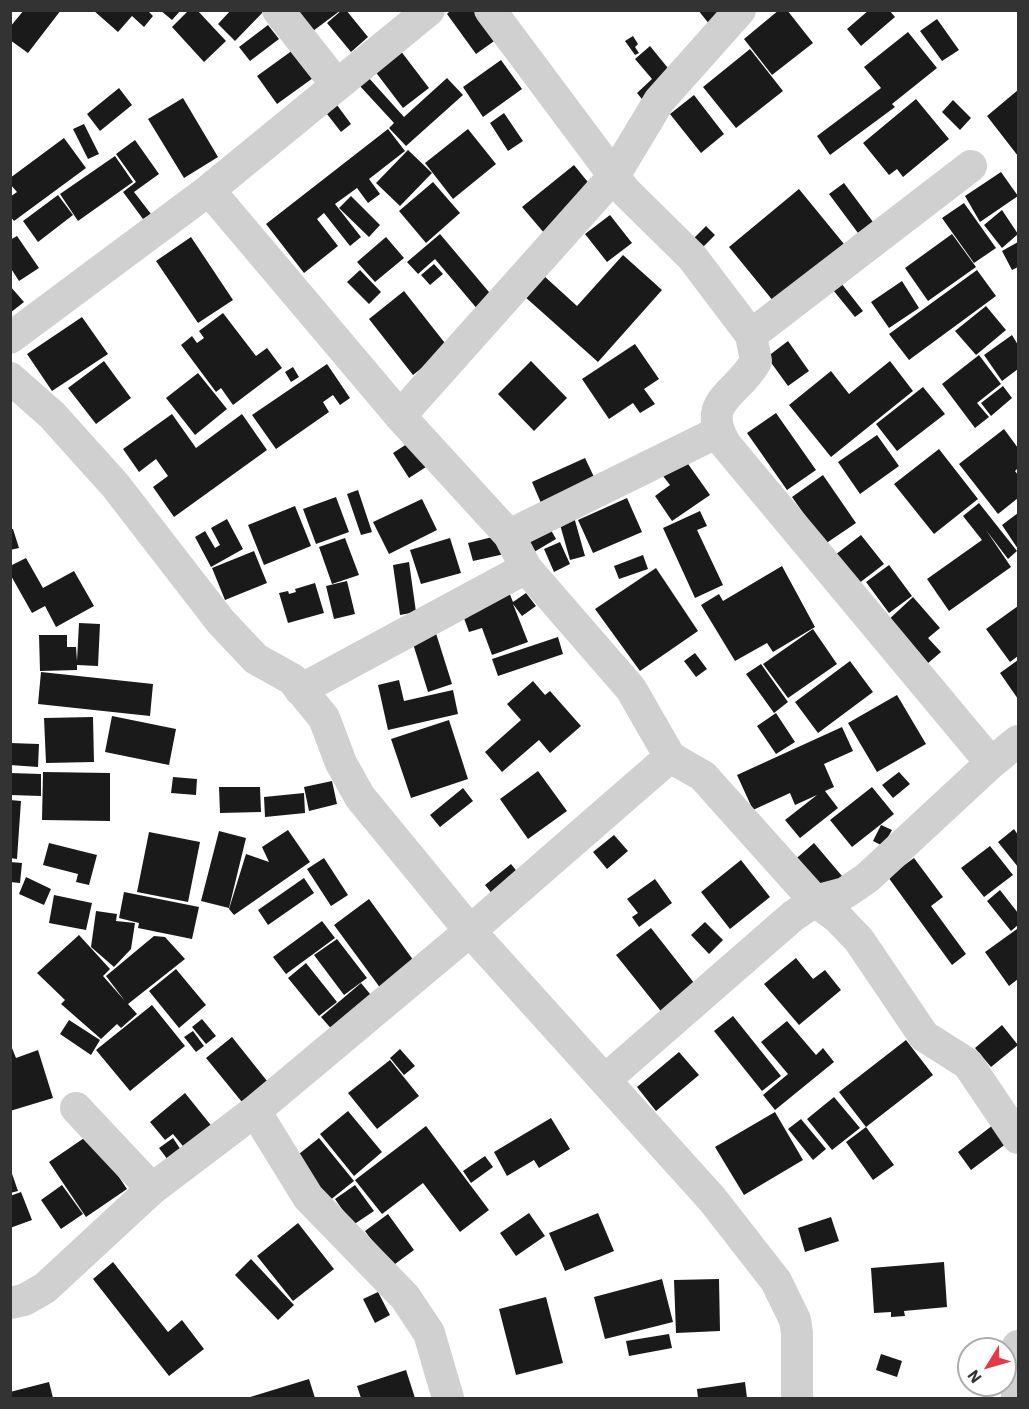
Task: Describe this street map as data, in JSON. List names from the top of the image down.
{
  "north": "bottom left"
}
